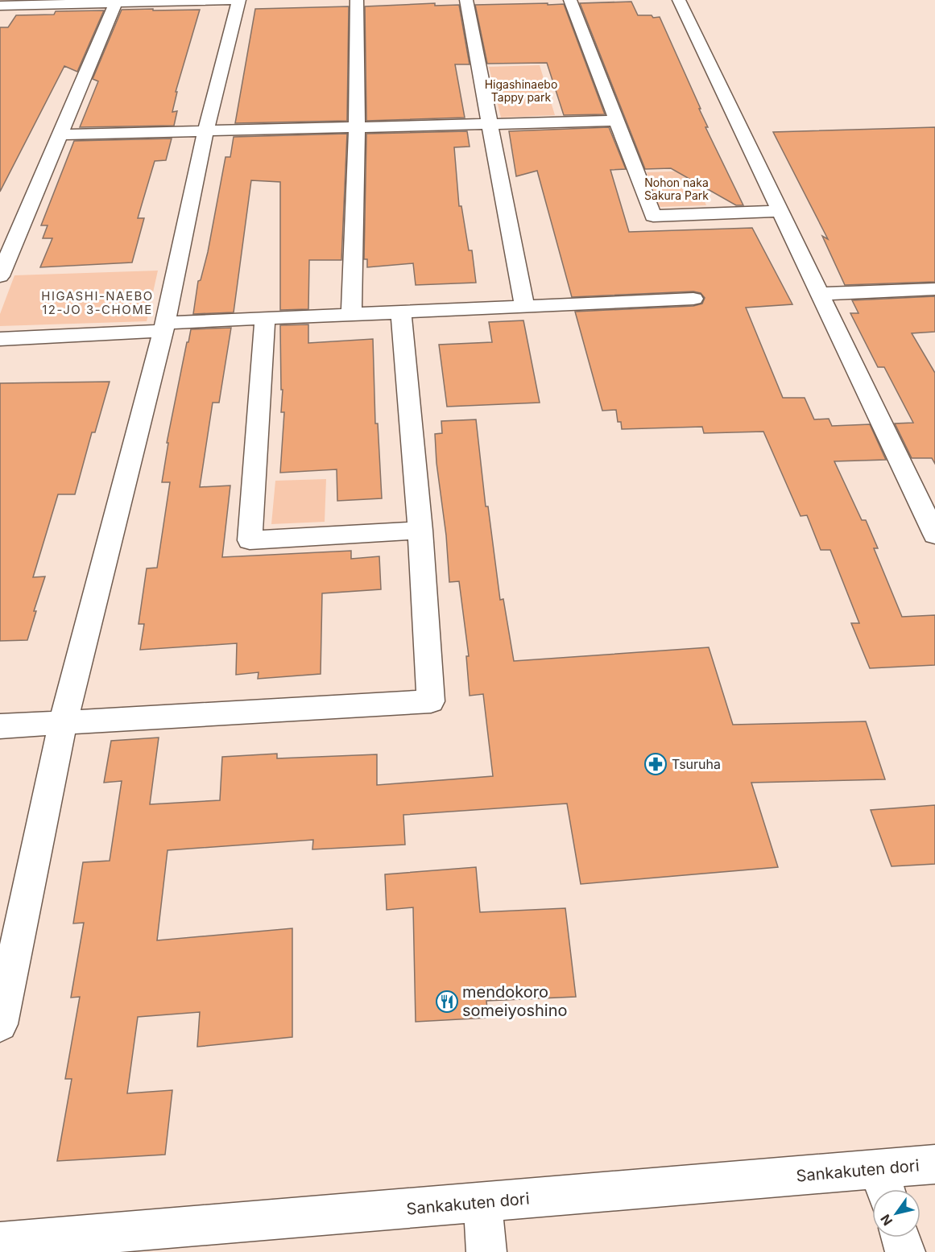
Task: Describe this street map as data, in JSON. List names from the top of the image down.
{
  "streets": {
    "street": ["Sankakuten dori"]
  },
  "districts": ["HIGASHI-NAEBO 12-JO 3-CHOME"],
  "parks": ["Higashinaebo Tappy park", "Nohon naka Sakura Park"],
  "places": {
    "pharmacy": ["Tsuruha"],
    "restaurant": ["mendokoro someiyoshino"]
  },
  "north": "bottom left"
}
